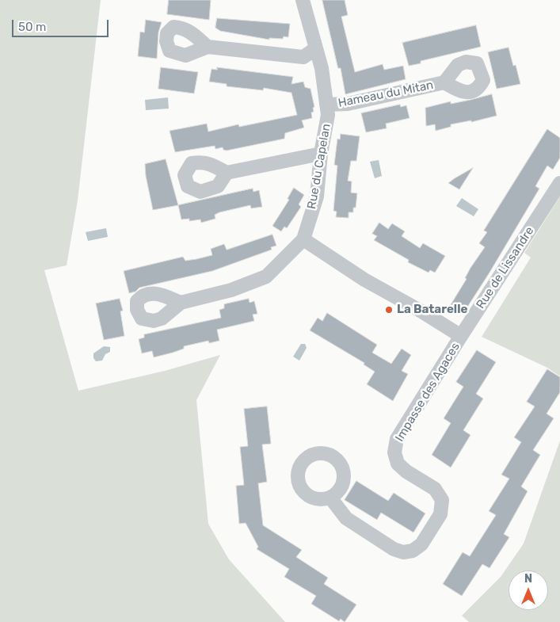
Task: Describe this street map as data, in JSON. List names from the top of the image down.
{
  "streets": {
    "street": [
      "Hameau du Mitan",
      "Rue du Capelan",
      "Rue de Lissandre",
      "Impasse des Agaces"
    ]
  },
  "crossings": [
    ["Hameau du Mitan", "Rue du Capelan"],
    ["Rue de Lissandre", "Impasse des Agaces"]
  ],
  "places": ["La Batarelle"],
  "scale_bar": "50 m",
  "north": "top"
}
